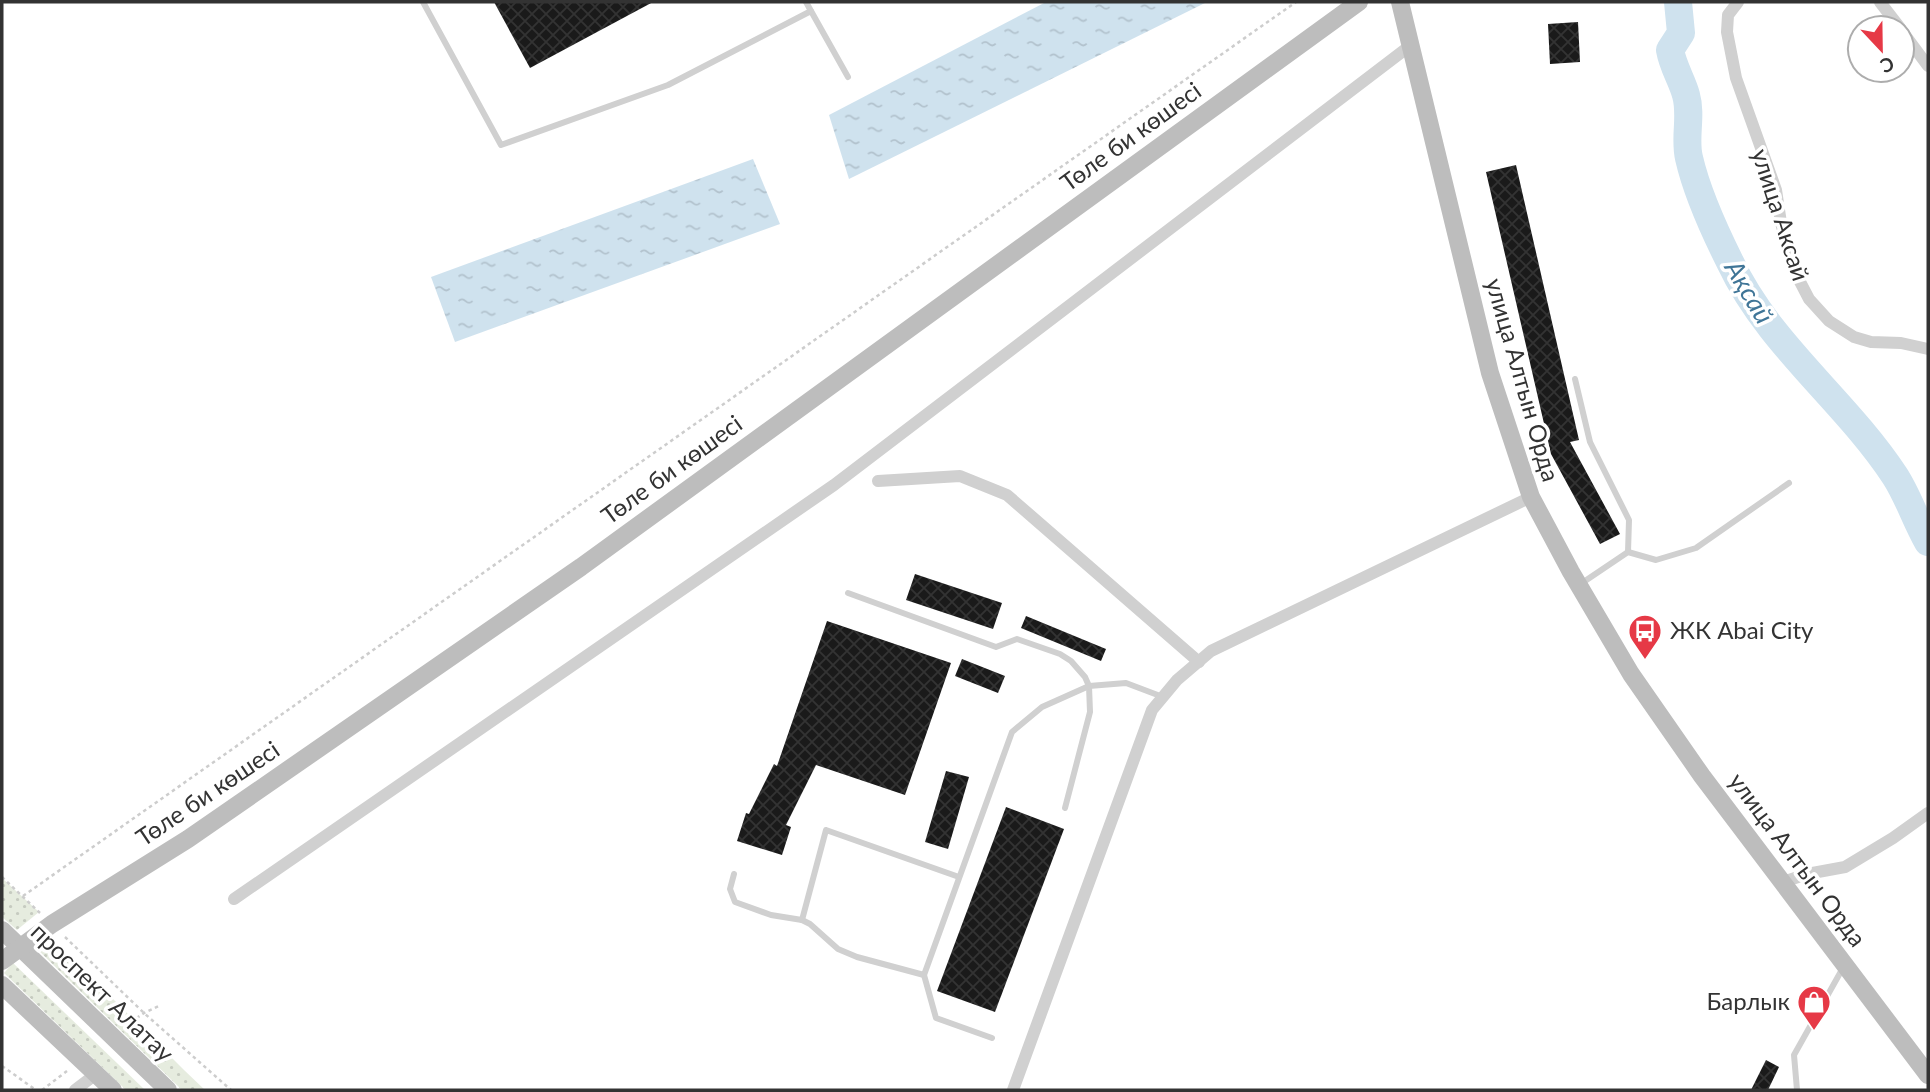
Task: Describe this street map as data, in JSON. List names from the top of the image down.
{
  "streets": {
    "main road": ["Төле би көшесі", "улица Алтын Орда", "проспект Алатау"],
    "street": ["улица Аксай"]
  },
  "crossings": [
    ["Төле би көшесі", "проспект Алатау"]
  ],
  "water": ["Ақсай"],
  "places": {
    "bus stop": ["ЖК Abai City"],
    "shop": ["Барлык"]
  },
  "north": "bottom"
}
